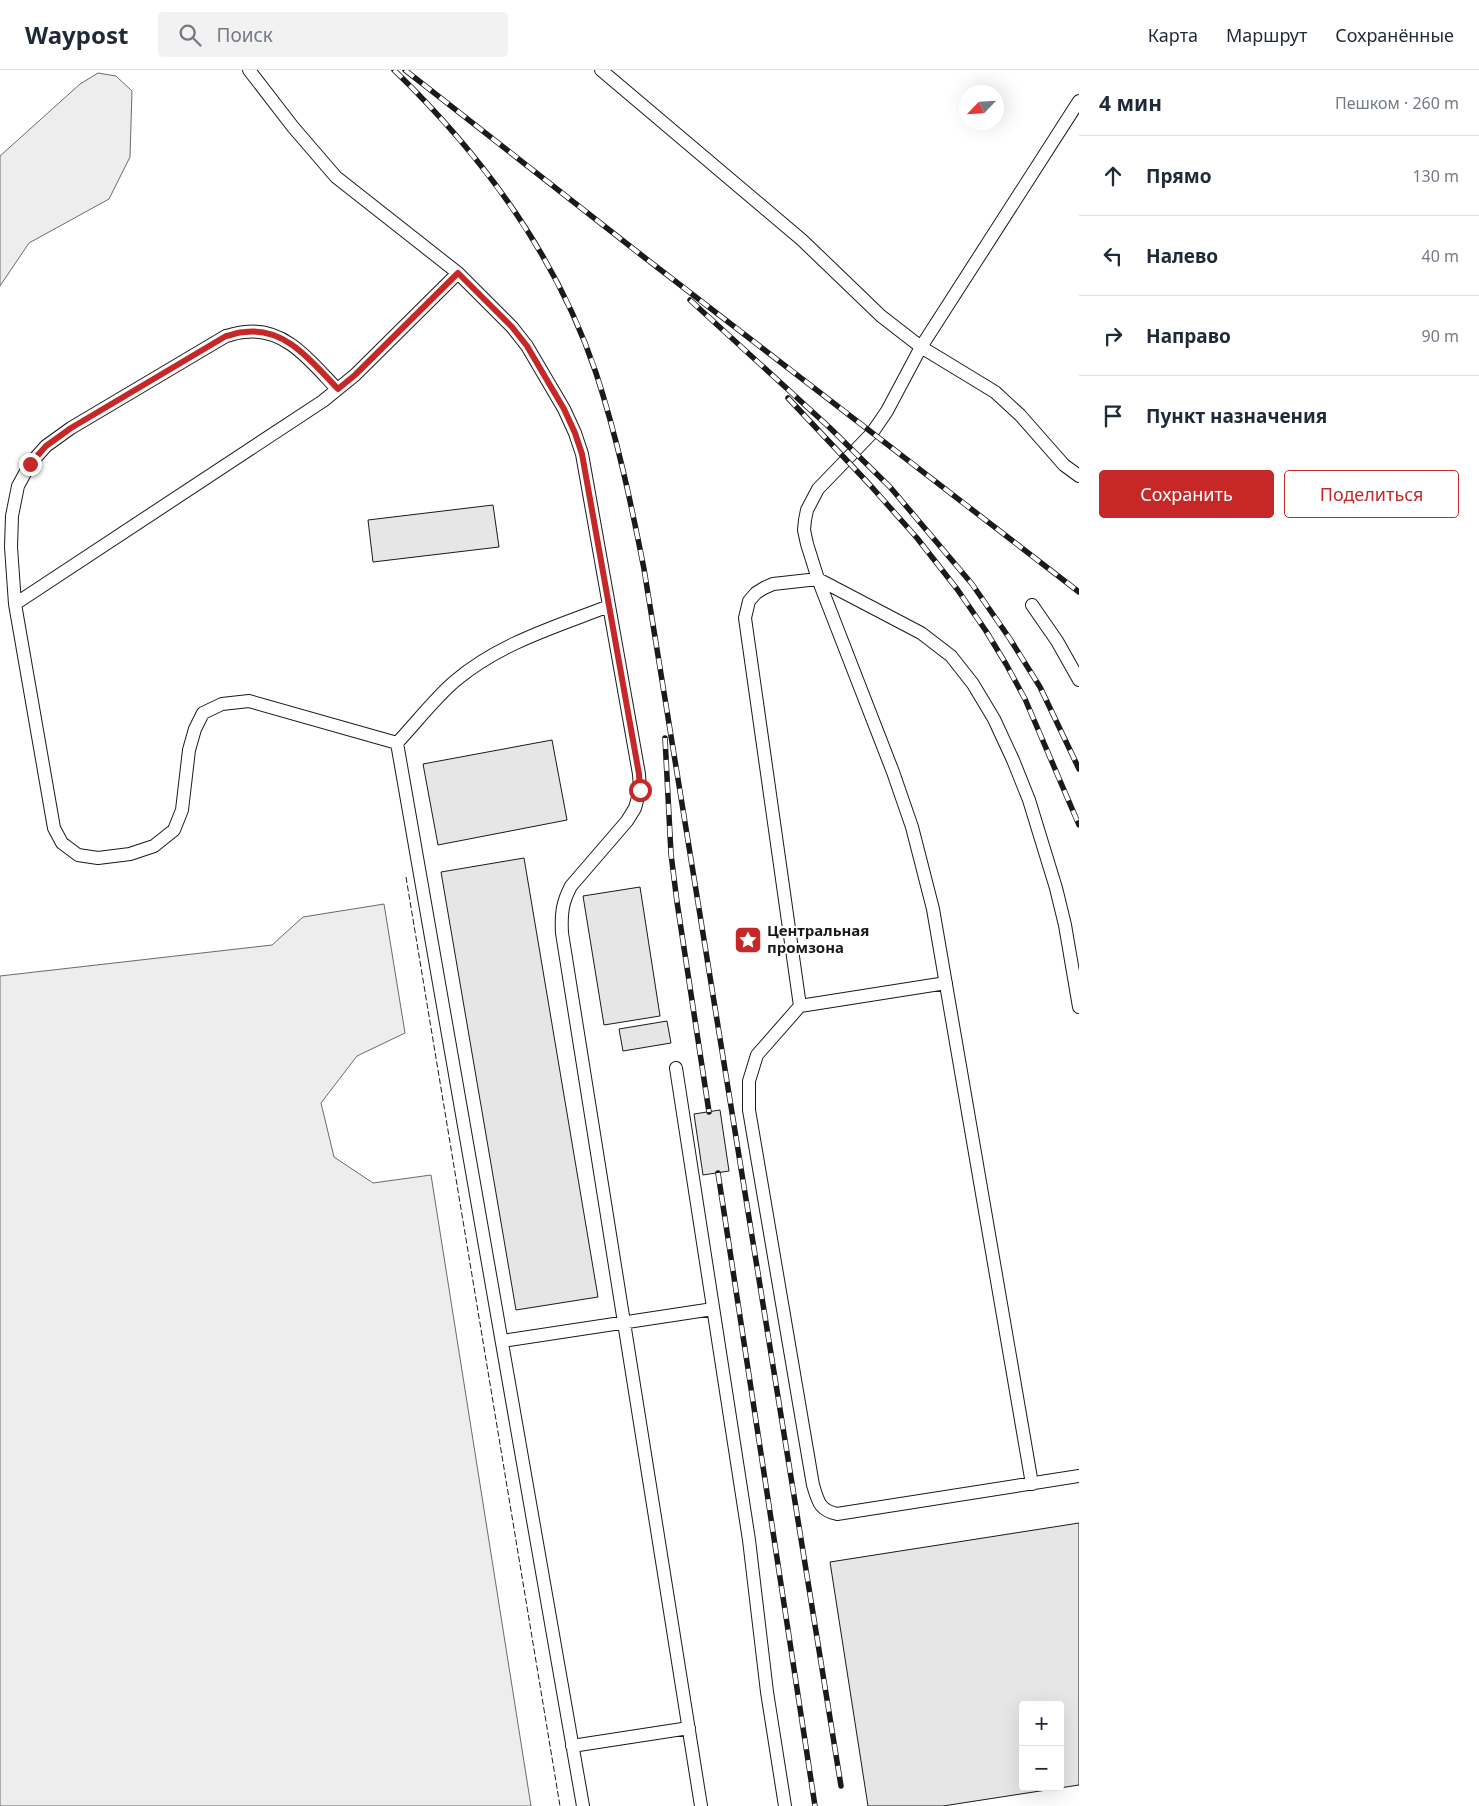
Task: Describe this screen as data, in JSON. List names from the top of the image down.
{
  "places": {
    "place": ["Центральная промзона"]
  },
  "north": "bottom left",
  "page": {
    "header": "Waypost",
    "search": "Поиск",
    "nav": ["Карта", "Маршрут", "Сохранённые"],
    "heading": ["4 мин", "Пешком · 260 m"],
    "list": [
      ["Прямо", "130 m"],
      ["Налево", "40 m"],
      ["Направо", "90 m"],
      "Пункт назначения"
    ],
    "buttons": ["Сохранить", "Поделиться"],
    "map_buttons": ["+", "−"]
  }
}
